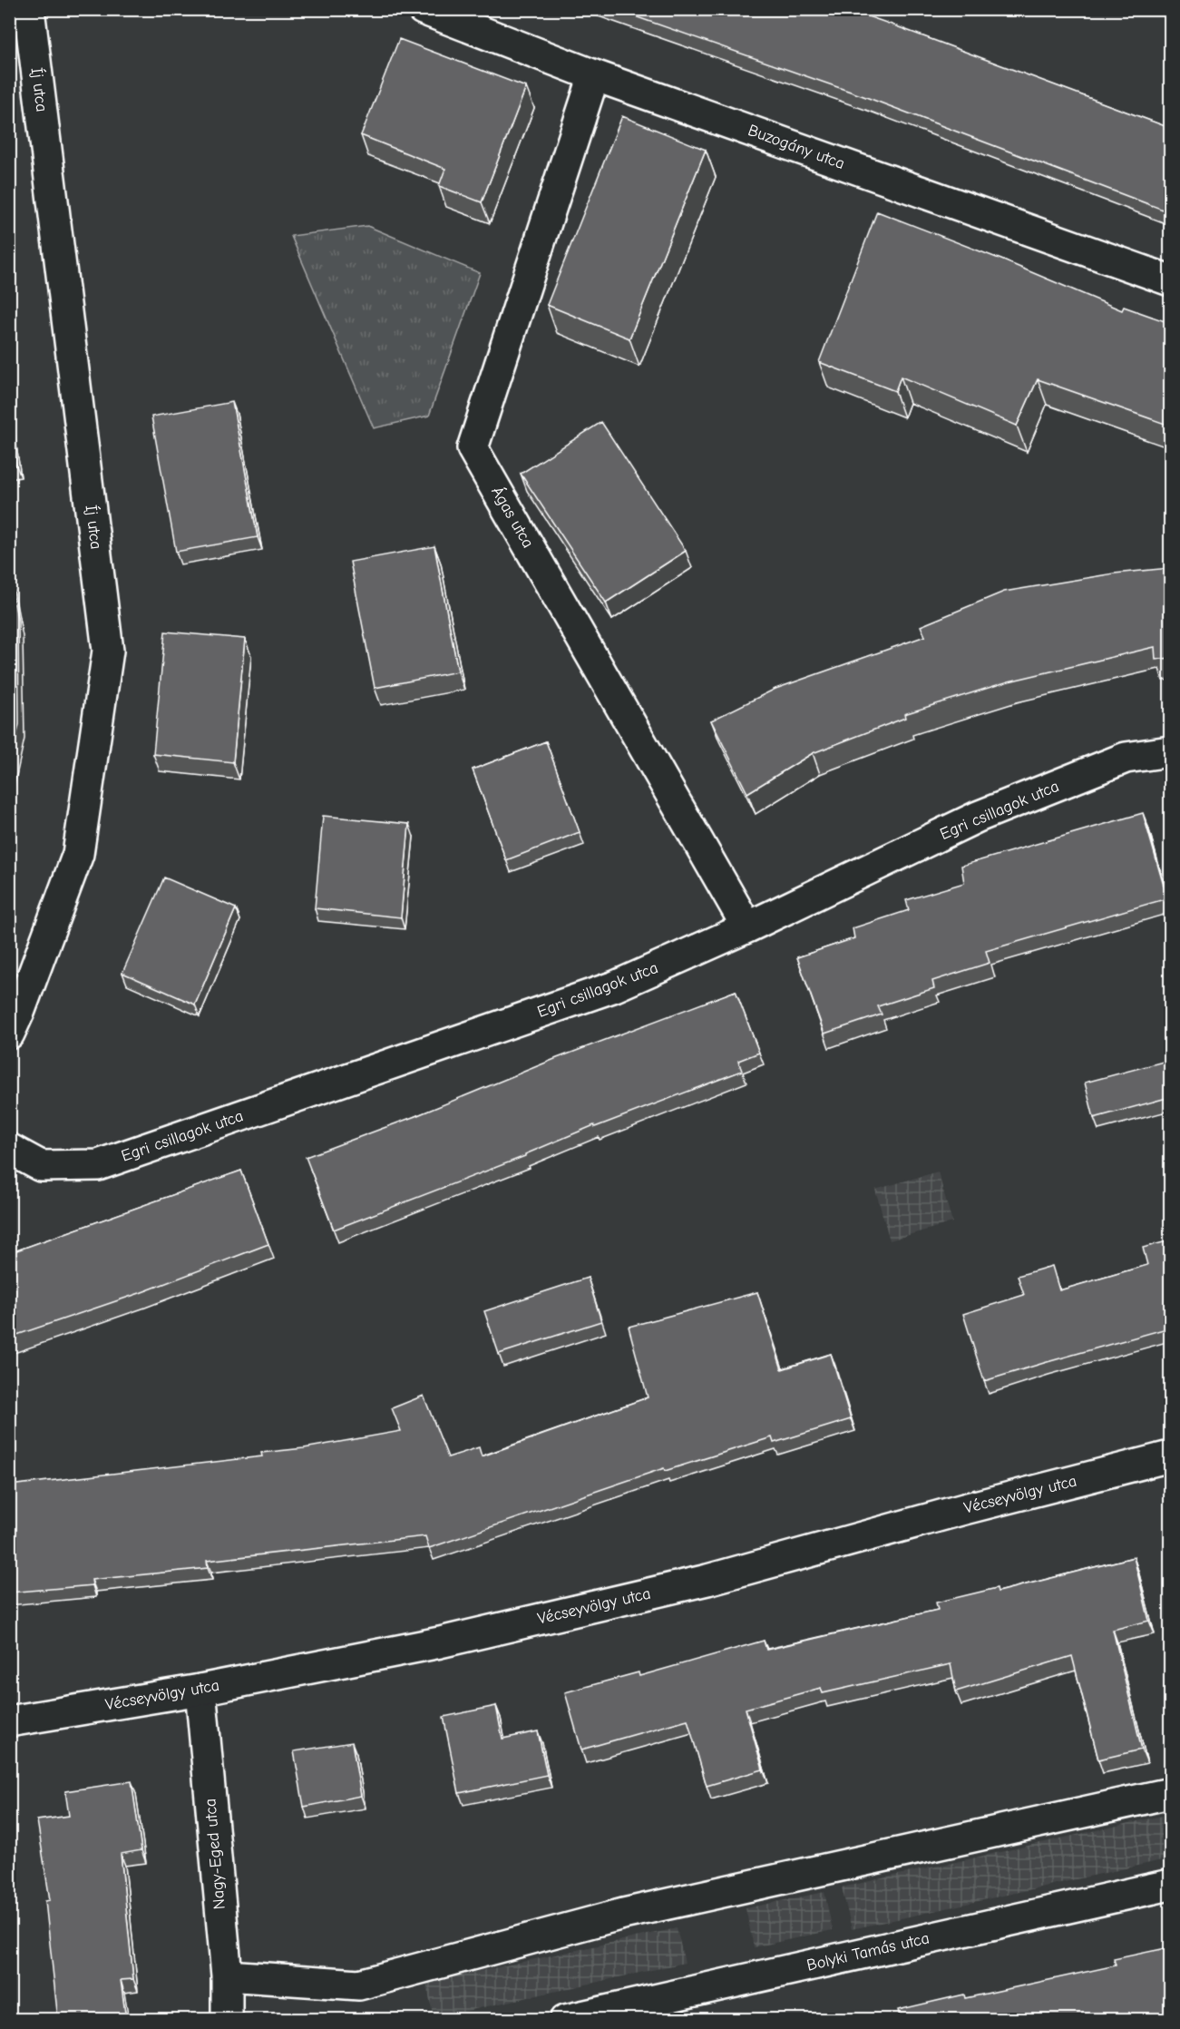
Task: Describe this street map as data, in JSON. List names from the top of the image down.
{
  "streets": {
    "street": [
      "Íj utca",
      "Buzogány utca",
      "Ágas utca",
      "Egri csillagok utca",
      "Vécseyvölgy utca",
      "Nagy-Eged utca",
      "Bolyki Tamás utca"
    ]
  },
  "crossings": [
    ["Buzogány utca", "Ágas utca"],
    ["Ágas utca", "Egri csillagok utca"],
    ["Vécseyvölgy utca", "Nagy-Eged utca"]
  ]
}
